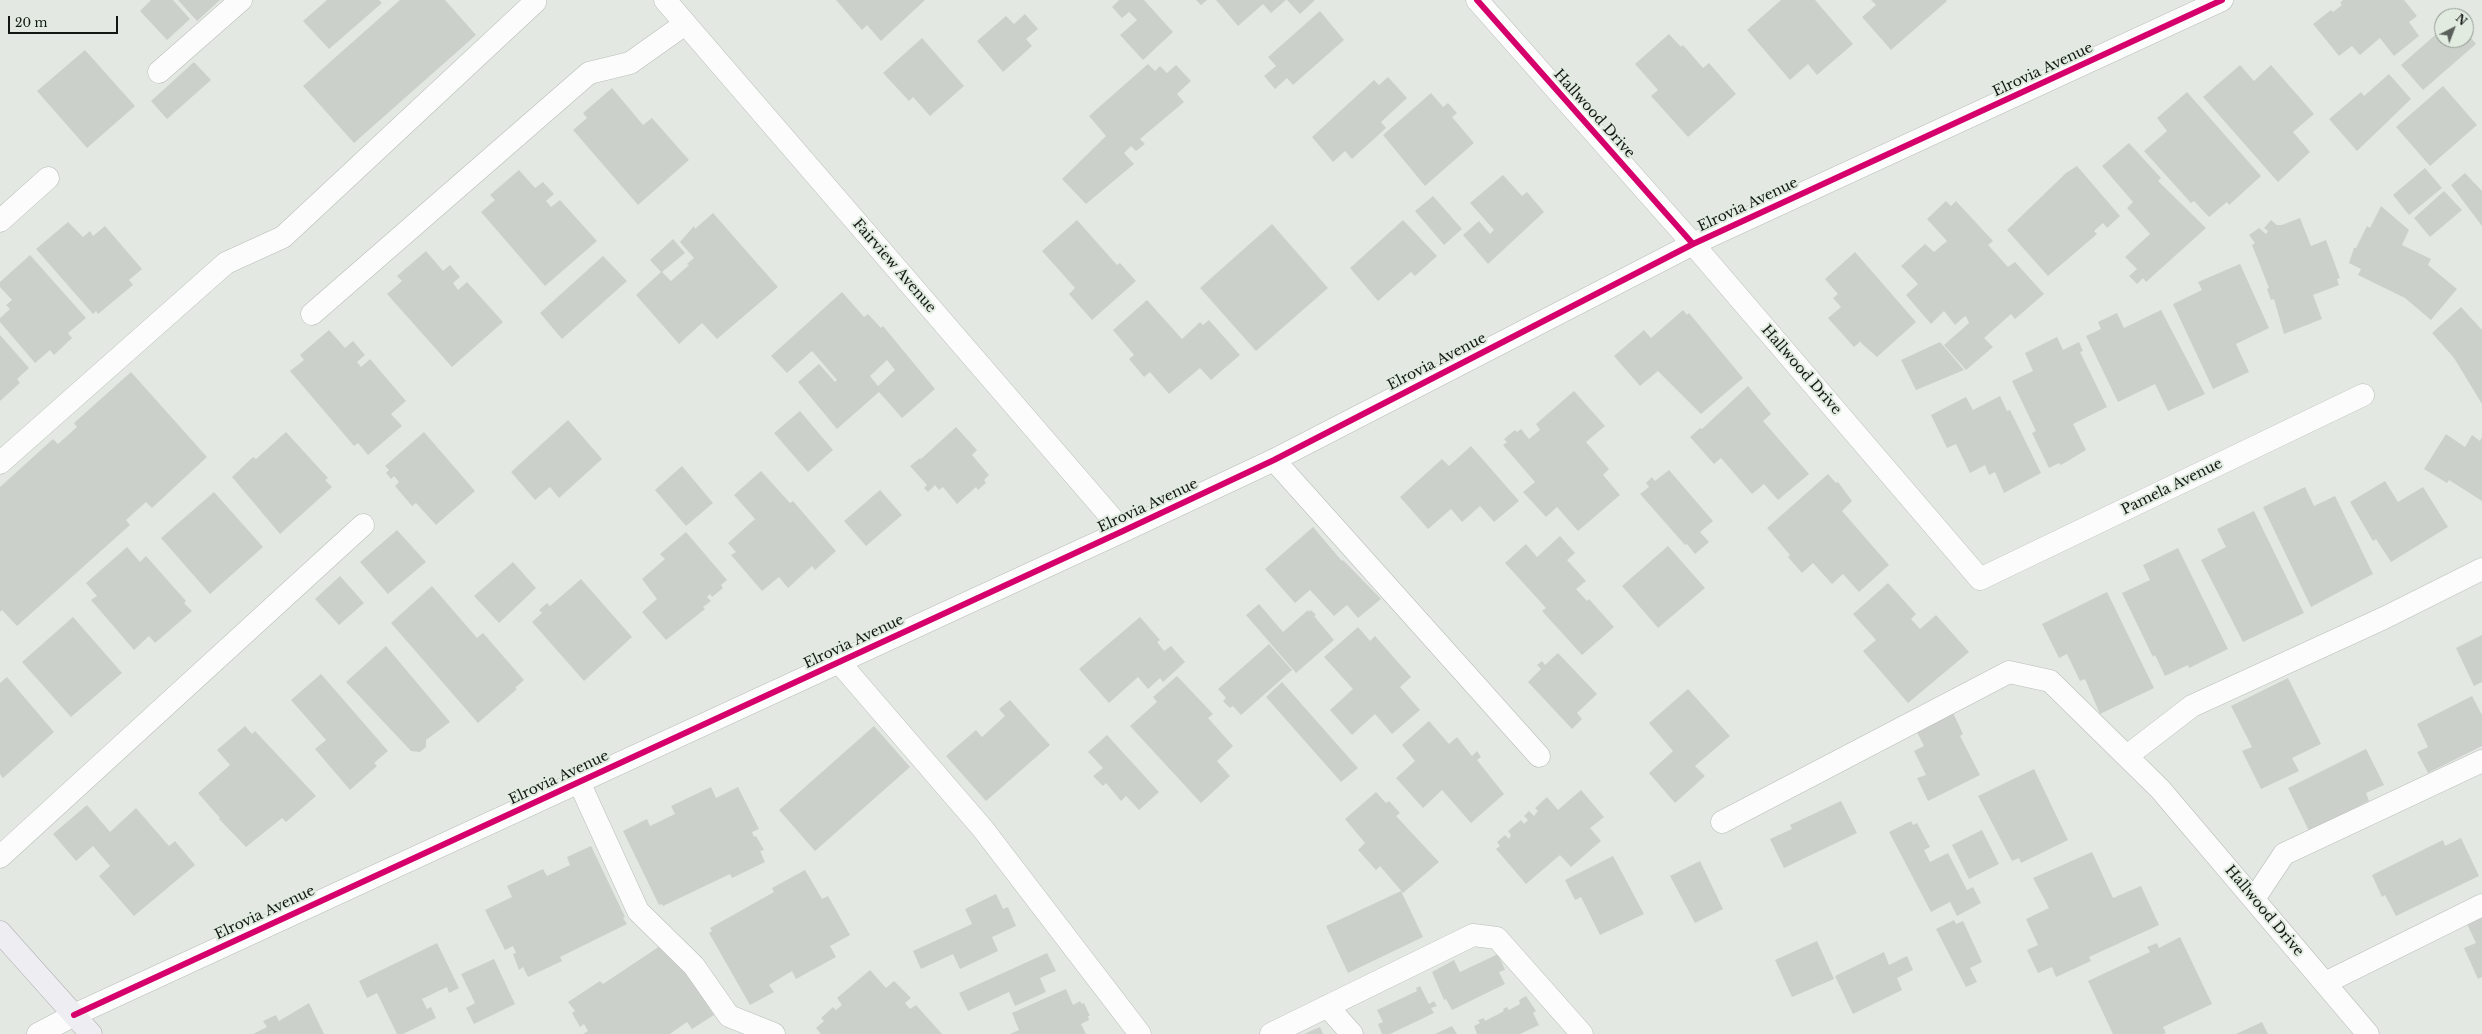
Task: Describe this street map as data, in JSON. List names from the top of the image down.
{
  "streets": {
    "street": [
      "Elrovia Avenue",
      "Hallwood Drive",
      "Fairview Avenue",
      "Pamela Avenue"
    ]
  },
  "crossings": [
    ["Elrovia Avenue", "Hallwood Drive"],
    ["Elrovia Avenue", "Fairview Avenue"],
    ["Hallwood Drive", "Pamela Avenue"]
  ],
  "scale_bar": "20 m",
  "north": "top right"
}
